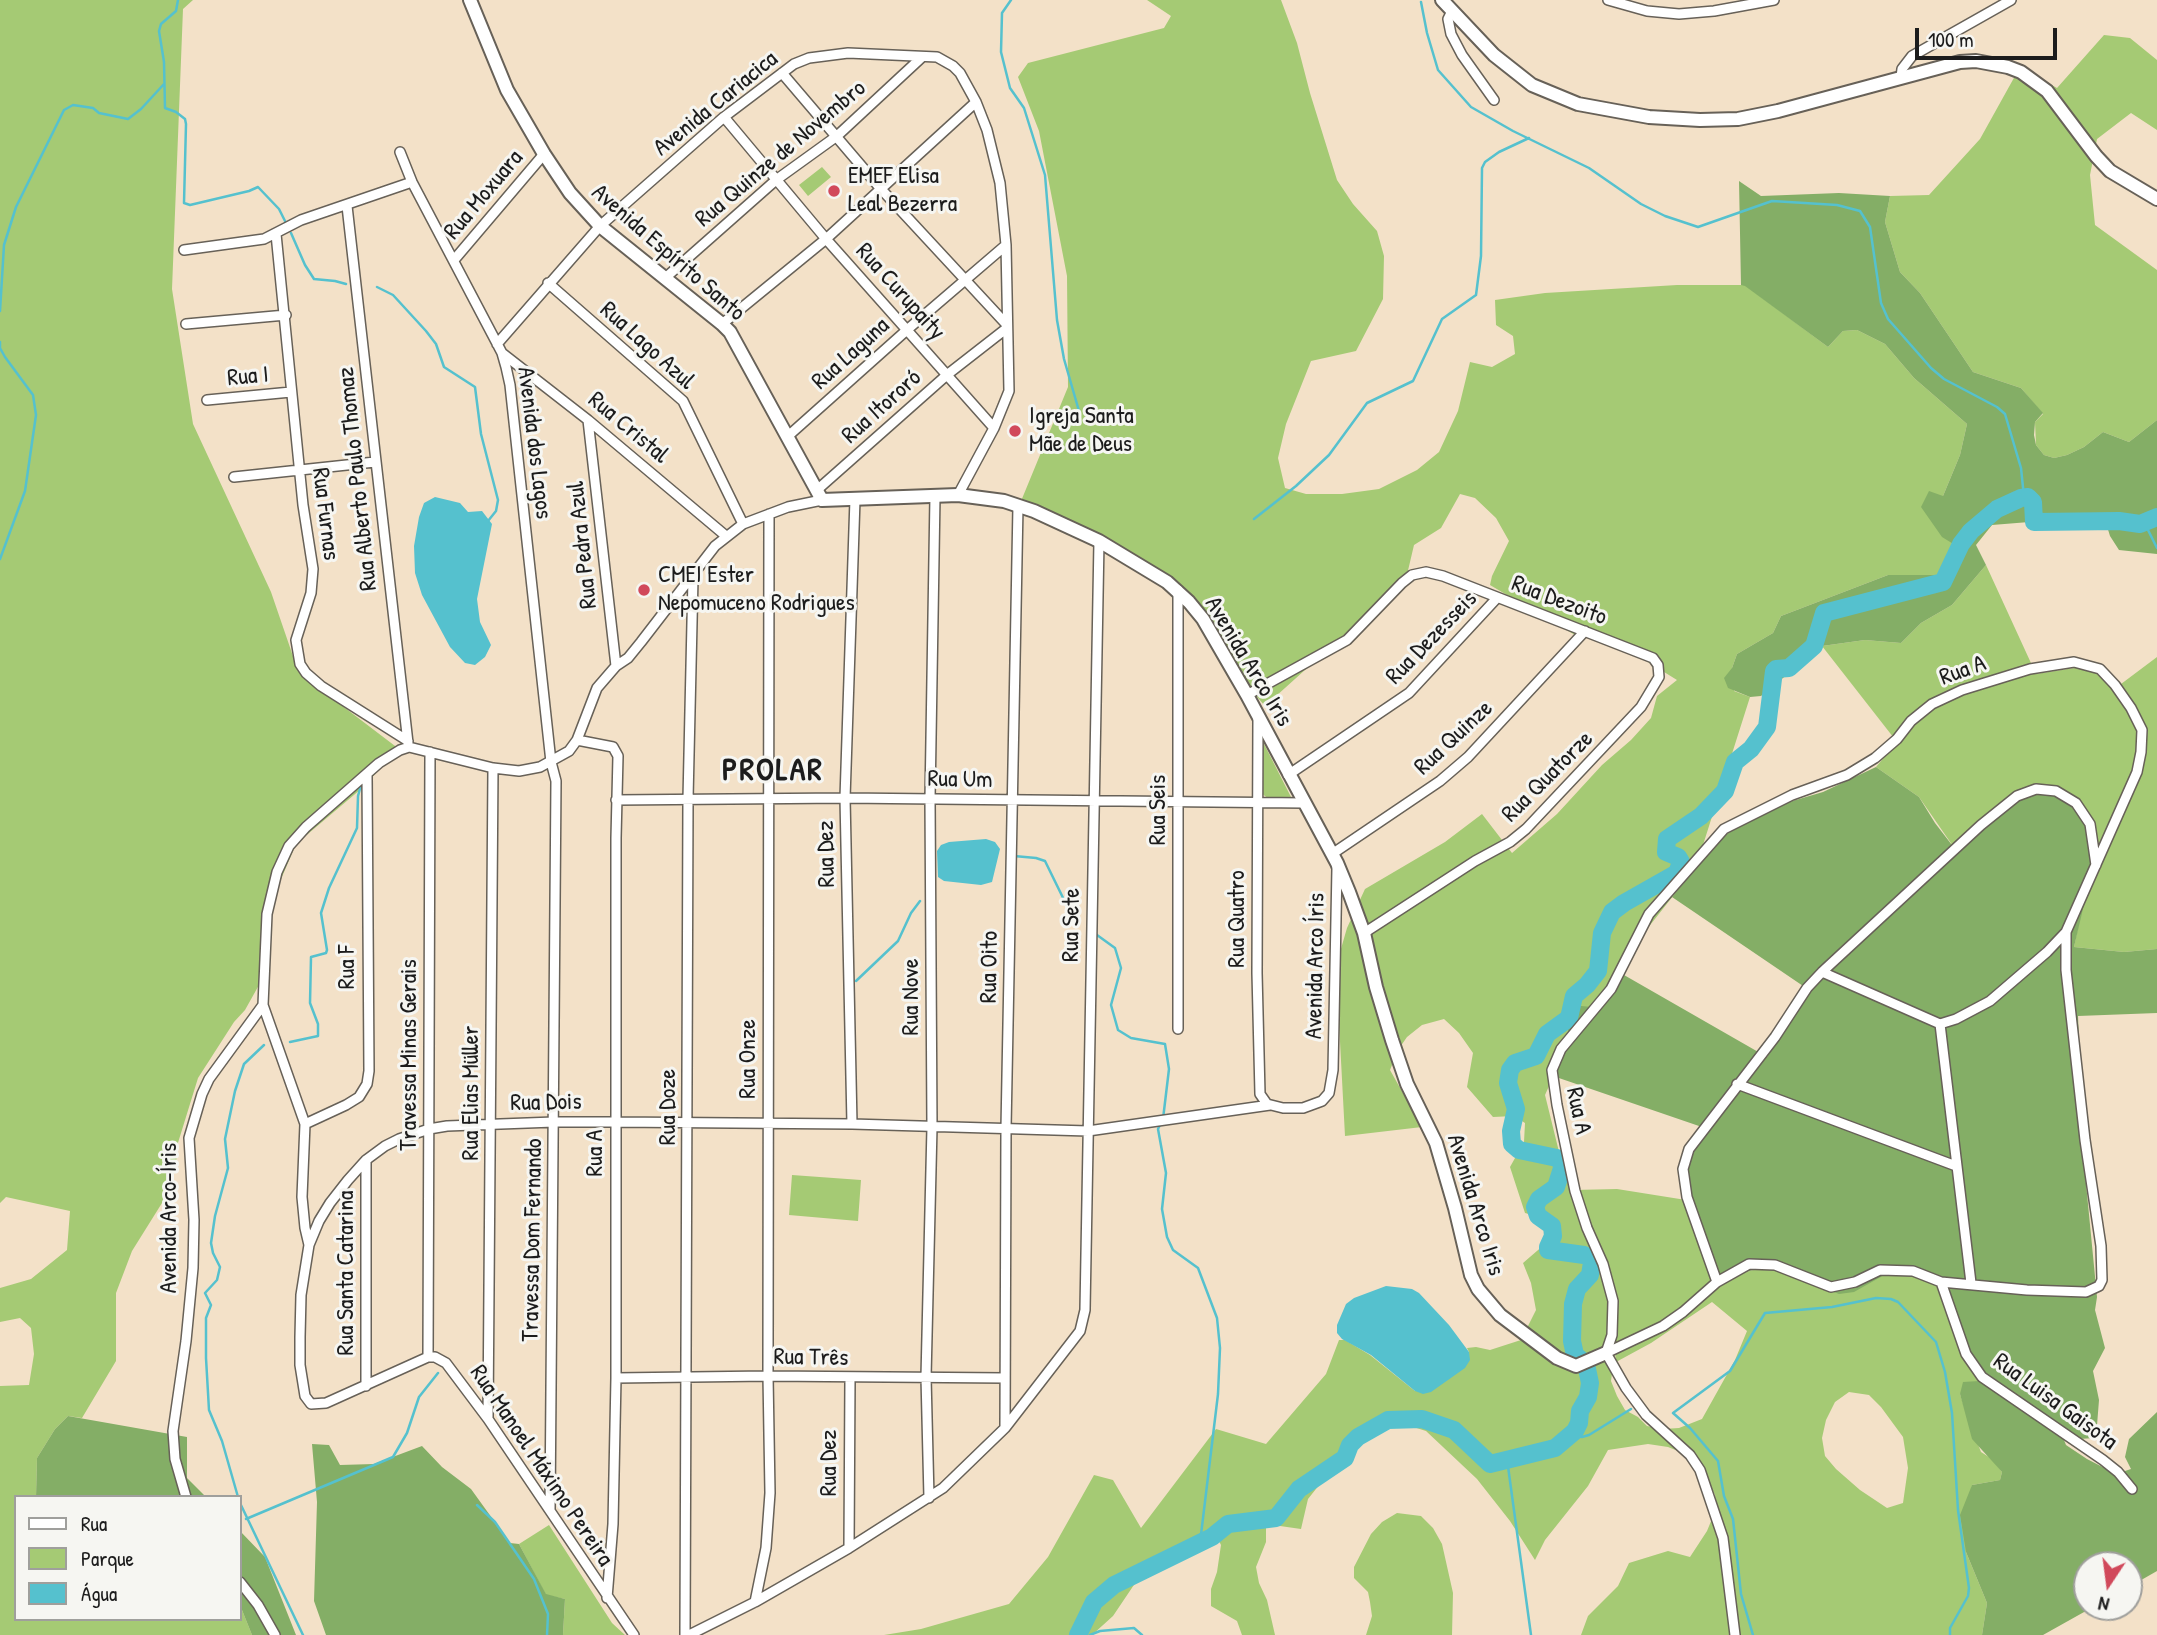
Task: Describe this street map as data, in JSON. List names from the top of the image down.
{
  "streets": {
    "street": [
      "Avenida Cariacica",
      "Rua Quinze de Novembro",
      "Rua Moxuara",
      "Avenida Espírito Santo",
      "Rua Curupaity",
      "Rua Lago Azul",
      "Rua Laguna",
      "Rua I",
      "Rua Itororó",
      "Rua Cristal",
      "Avenida dos Lagos",
      "Rua Alberto Paulo Thomaz",
      "Rua Furnas",
      "Rua Pedra Azul",
      "Rua Dezoito",
      "Rua Dezesseis",
      "Avenida Arco Iris",
      "Rua A",
      "Rua Quinze",
      "Rua Quatorze",
      "Rua Um",
      "Rua Seis",
      "Rua Dez",
      "Rua Quatro",
      "Rua Sete",
      "Avenida Arco Íris",
      "Rua F",
      "Rua Oito",
      "Rua Nove",
      "Travessa Minas Gerais",
      "Rua Onze",
      "Rua Elias Müller",
      "Rua Dois",
      "Rua Doze",
      "Avenida Arco-Íris",
      "Travessa Dom Fernando",
      "Rua Santa Catarina",
      "Rua Três",
      "Rua Luisa Gaisota",
      "Rua Manoel Máximo Pereira"
    ]
  },
  "crossings": [
    ["Avenida Cariacica", "Rua Quinze de Novembro"],
    ["Avenida Cariacica", "Avenida Espírito Santo"],
    ["Avenida Cariacica", "Rua Curupaity"],
    ["Avenida Cariacica", "Rua Lago Azul"],
    ["Avenida Cariacica", "Rua Laguna"],
    ["Avenida Cariacica", "Rua Itororó"],
    ["Avenida Cariacica", "Avenida dos Lagos"],
    ["Avenida Cariacica", "Avenida Arco Iris"],
    ["Rua Quinze de Novembro", "Avenida Espírito Santo"],
    ["Rua Quinze de Novembro", "Rua Curupaity"],
    ["Rua Moxuara", "Avenida Espírito Santo"],
    ["Rua Moxuara", "Avenida dos Lagos"],
    ["Avenida Espírito Santo", "Rua Laguna"],
    ["Avenida Espírito Santo", "Rua Itororó"],
    ["Avenida Espírito Santo", "Avenida Arco Iris"],
    ["Rua Curupaity", "Rua Laguna"],
    ["Rua Curupaity", "Rua Itororó"],
    ["Rua Lago Azul", "Avenida Arco Iris"],
    ["Rua I", "Rua Furnas"],
    ["Rua Itororó", "Avenida Arco Iris"],
    ["Rua Cristal", "Avenida dos Lagos"],
    ["Rua Cristal", "Rua Pedra Azul"],
    ["Rua Cristal", "Avenida Arco Iris"],
    ["Avenida dos Lagos", "Avenida Arco Iris"],
    ["Avenida dos Lagos", "Travessa Dom Fernando"],
    ["Rua Alberto Paulo Thomaz", "Rua Furnas"],
    ["Rua Pedra Azul", "Avenida Arco Iris"],
    ["Rua Dezoito", "Rua Dezesseis"],
    ["Rua Dezoito", "Avenida Arco Iris"],
    ["Rua Dezoito", "Rua Quinze"],
    ["Rua Dezoito", "Rua Quatorze"],
    ["Rua Dezesseis", "Avenida Arco Iris"],
    ["Avenida Arco Iris", "Rua A"],
    ["Avenida Arco Iris", "Rua Quinze"],
    ["Avenida Arco Iris", "Rua Quatorze"],
    ["Avenida Arco Iris", "Rua Um"],
    ["Avenida Arco Iris", "Rua Seis"],
    ["Avenida Arco Iris", "Rua Dez"],
    ["Avenida Arco Iris", "Rua Quatro"],
    ["Avenida Arco Iris", "Rua Sete"],
    ["Avenida Arco Iris", "Avenida Arco Íris"],
    ["Avenida Arco Iris", "Rua Oito"],
    ["Avenida Arco Iris", "Rua Nove"],
    ["Avenida Arco Iris", "Rua Onze"],
    ["Avenida Arco Iris", "Rua Doze"],
    ["Avenida Arco Iris", "Travessa Dom Fernando"],
    ["Rua A", "Rua Um"],
    ["Rua A", "Rua Dois"],
    ["Rua A", "Rua Três"],
    ["Rua A", "Rua Manoel Máximo Pereira"],
    ["Rua Quinze", "Avenida Arco Íris"],
    ["Rua Um", "Rua Seis"],
    ["Rua Um", "Rua Dez"],
    ["Rua Um", "Rua Quatro"],
    ["Rua Um", "Rua Sete"],
    ["Rua Um", "Rua Oito"],
    ["Rua Um", "Rua Nove"],
    ["Rua Um", "Rua Onze"],
    ["Rua Um", "Rua Doze"],
    ["Rua Dez", "Rua Dois"],
    ["Rua Dez", "Rua Três"],
    ["Rua Quatro", "Avenida Arco Íris"],
    ["Rua Quatro", "Rua Dois"],
    ["Rua Sete", "Rua Oito"],
    ["Rua Sete", "Rua Dois"],
    ["Avenida Arco Íris", "Rua Dois"],
    ["Rua Oito", "Rua Dois"],
    ["Rua Oito", "Rua Três"],
    ["Rua Nove", "Rua Dois"],
    ["Rua Nove", "Rua Três"],
    ["Travessa Minas Gerais", "Rua Dois"],
    ["Travessa Minas Gerais", "Rua Manoel Máximo Pereira"],
    ["Rua Onze", "Rua Dois"],
    ["Rua Onze", "Rua Três"],
    ["Rua Elias Müller", "Rua Dois"],
    ["Rua Elias Müller", "Rua Manoel Máximo Pereira"],
    ["Rua Dois", "Rua Doze"],
    ["Rua Dois", "Travessa Dom Fernando"],
    ["Rua Dois", "Rua Santa Catarina"],
    ["Rua Doze", "Rua Três"],
    ["Travessa Dom Fernando", "Rua Manoel Máximo Pereira"]
  ],
  "districts": ["PROLAR"],
  "places": ["EMEF Elisa Leal Bezerra", "Igreja Santa Mãe de Deus", "CMEI Ester Nepomuceno Rodrigues"],
  "legend": ["Rua", "Parque", "Água"],
  "scale_bar": "100 m",
  "north": "bottom"
}
